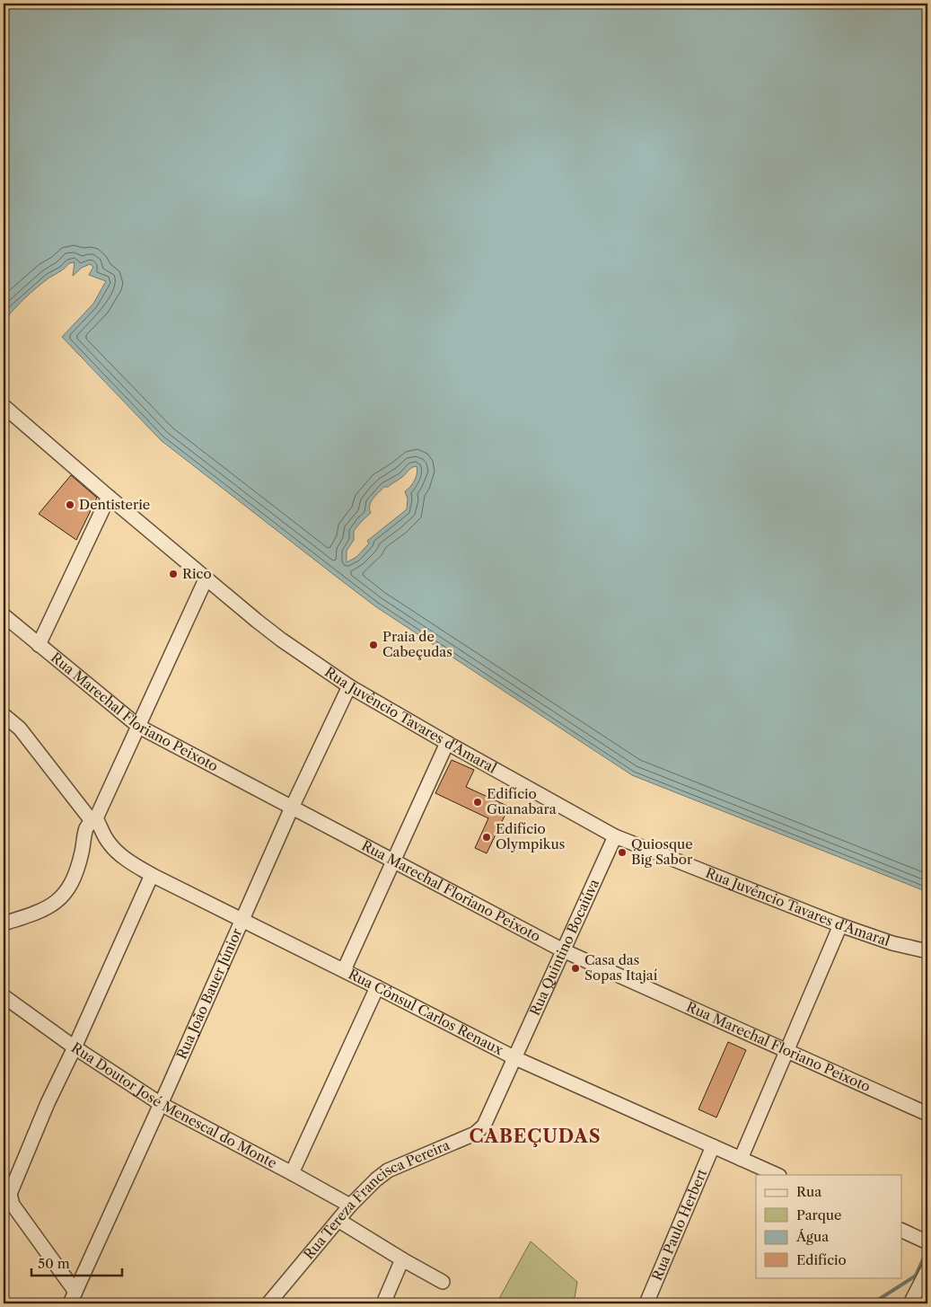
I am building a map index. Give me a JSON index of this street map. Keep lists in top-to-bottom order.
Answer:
{
  "streets": {
    "street": [
      "Rua Marechal Floriano Peixoto",
      "Rua Juvêncio Tavares d'Amaral",
      "Rua Quintino Bocaiúva",
      "Rua João Bauer Júnior",
      "Rua Cônsul Carlos Renaux",
      "Rua Doutor José Menescal do Monte",
      "Rua Tereza Francisca Pereira",
      "Rua Paulo Herbert"
    ]
  },
  "crossings": [
    ["Rua Marechal Floriano Peixoto", "Rua Quintino Bocaiúva"],
    ["Rua Marechal Floriano Peixoto", "Rua João Bauer Júnior"],
    ["Rua Juvêncio Tavares d'Amaral", "Rua Quintino Bocaiúva"],
    ["Rua Juvêncio Tavares d'Amaral", "Rua João Bauer Júnior"],
    ["Rua Quintino Bocaiúva", "Rua Cônsul Carlos Renaux"],
    ["Rua Quintino Bocaiúva", "Rua Tereza Francisca Pereira"],
    ["Rua João Bauer Júnior", "Rua Cônsul Carlos Renaux"],
    ["Rua João Bauer Júnior", "Rua Doutor José Menescal do Monte"],
    ["Rua Cônsul Carlos Renaux", "Rua Tereza Francisca Pereira"],
    ["Rua Cônsul Carlos Renaux", "Rua Paulo Herbert"],
    ["Rua Doutor José Menescal do Monte", "Rua Tereza Francisca Pereira"]
  ],
  "districts": ["CABEÇUDAS"],
  "places": [
    "Dentisterie",
    "Rico",
    "Praia de Cabeçudas",
    "Edifício Guanabara",
    "Edifício Olympikus",
    "Quiosque Big Sabor",
    "Casa das Sopas Itajaí"
  ],
  "legend": [
    "Rua",
    "Parque",
    "Água",
    "Edifício"
  ],
  "scale_bar": "50 m"
}
